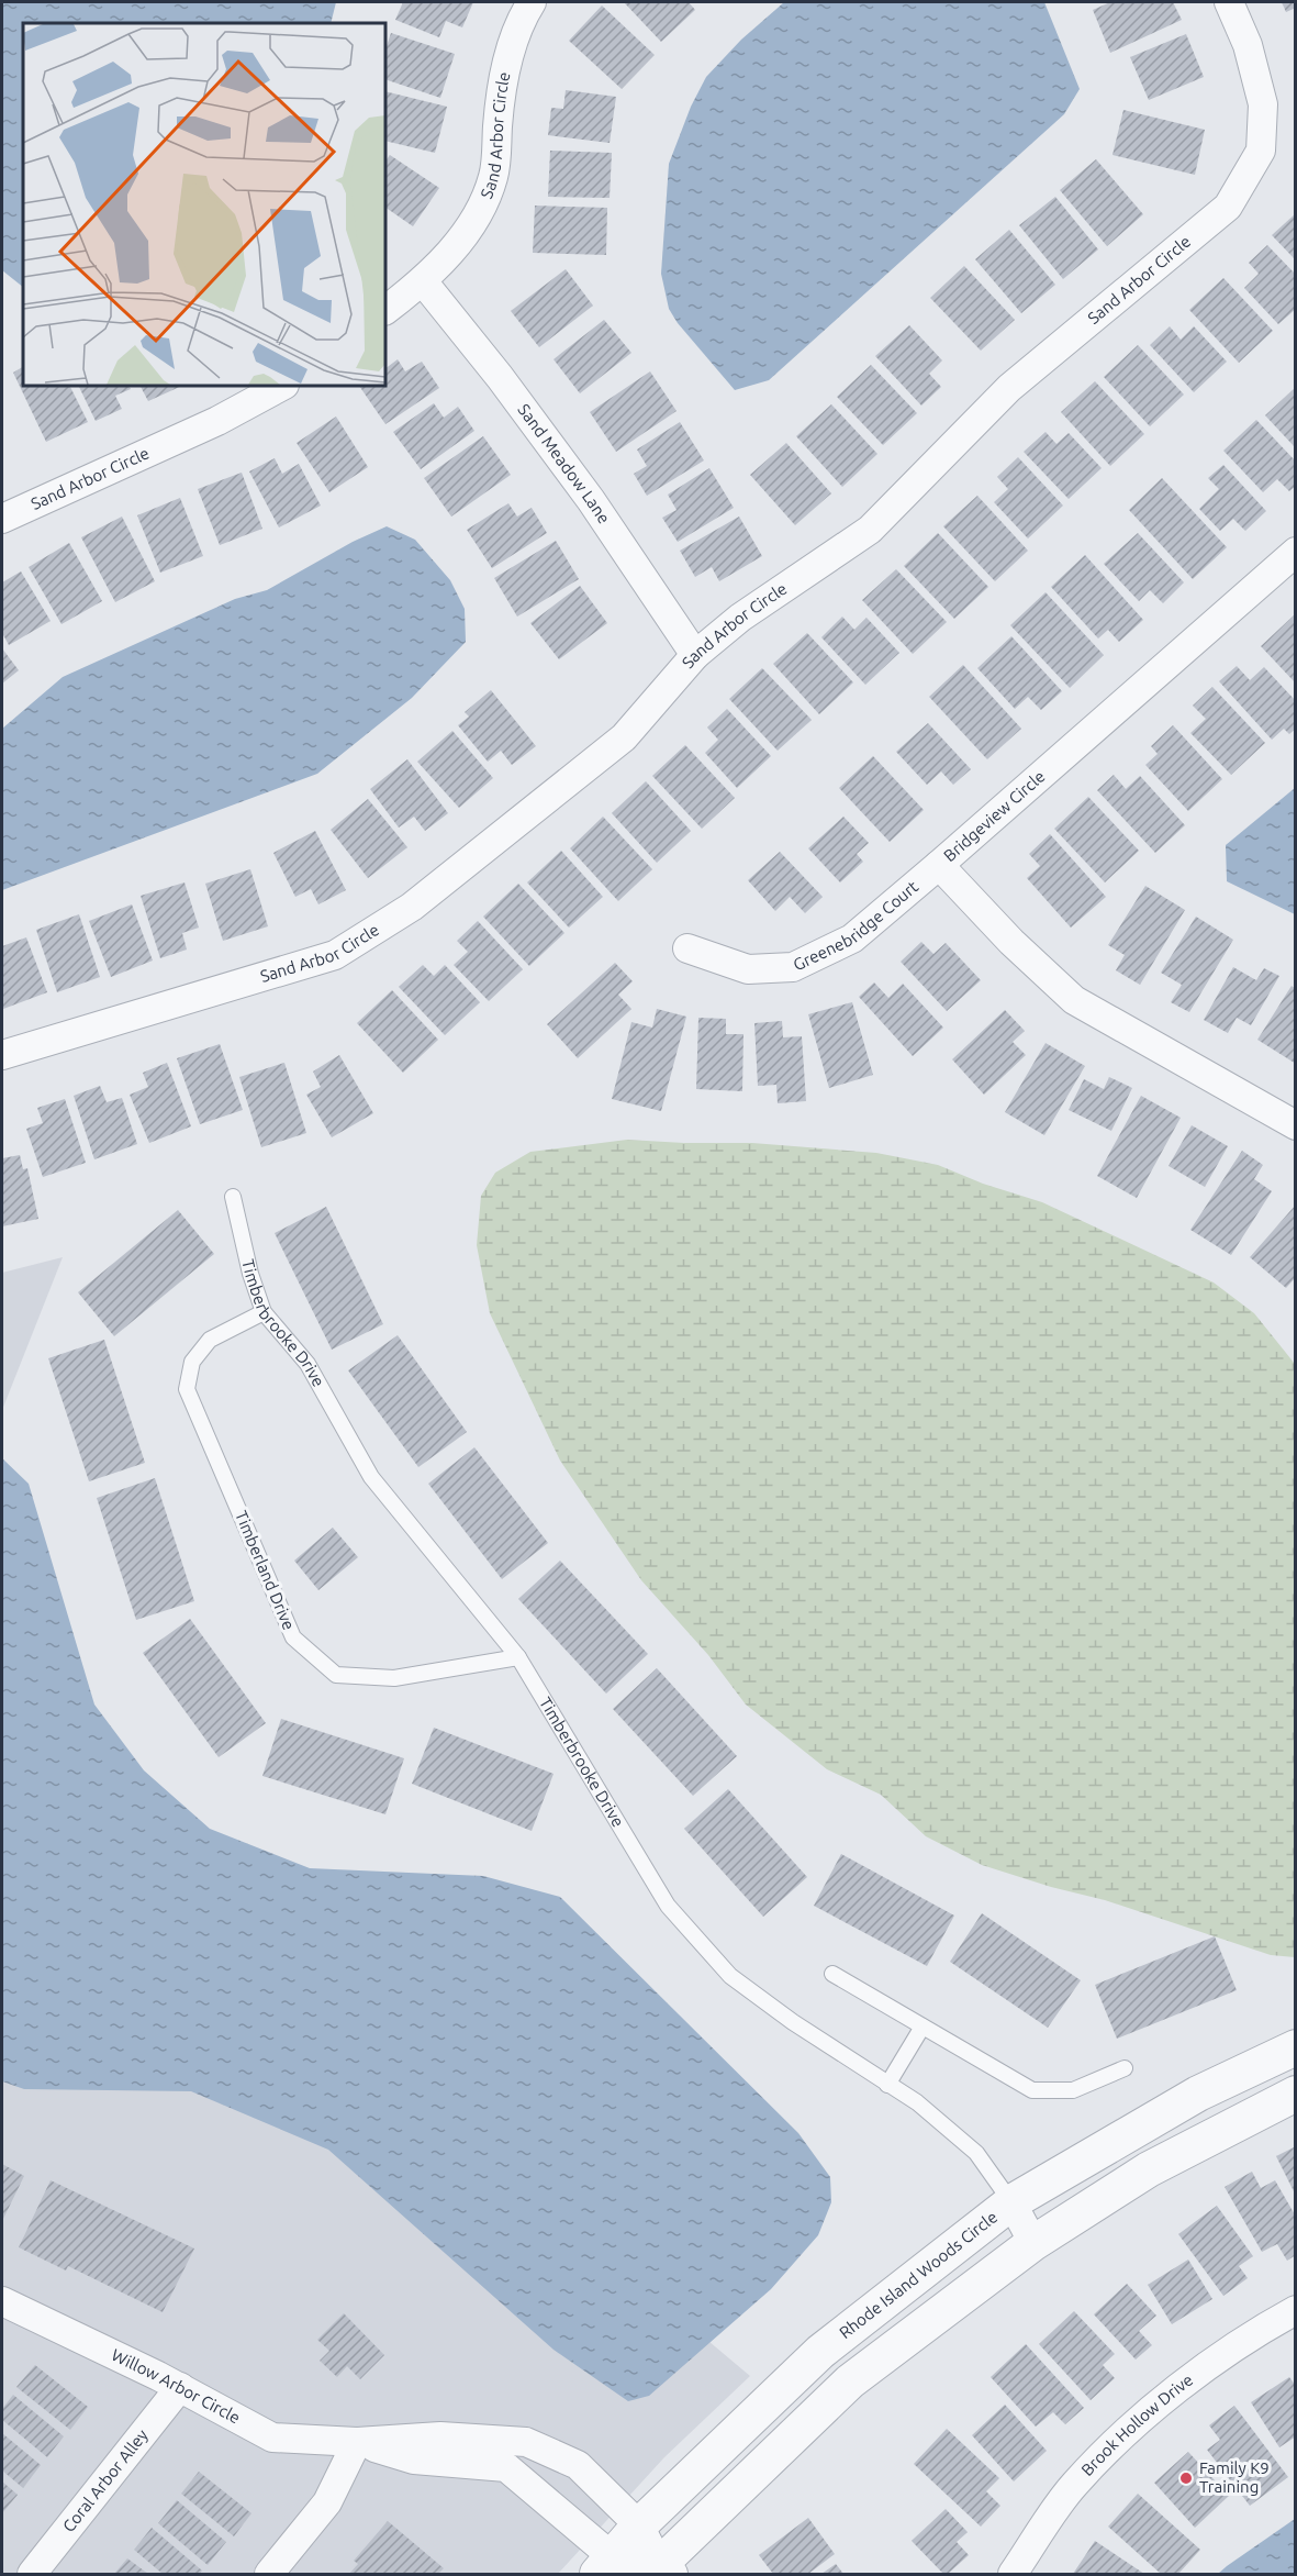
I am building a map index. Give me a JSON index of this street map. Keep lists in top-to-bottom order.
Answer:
{
  "streets": {
    "street": [
      "Sand Arbor Circle",
      "Sand Meadow Lane",
      "Bridgeview Circle",
      "Greenebridge Court",
      "Timberbrooke Drive",
      "Rhode Island Woods Circle",
      "Willow Arbor Circle",
      "Brook Hollow Drive",
      "Coral Arbor Alley"
    ],
    "lane": ["Timberland Drive"]
  },
  "crossings": [
    ["Sand Arbor Circle", "Sand Meadow Lane"],
    ["Bridgeview Circle", "Greenebridge Court"],
    ["Timberbrooke Drive", "Timberland Drive"],
    ["Timberbrooke Drive", "Rhode Island Woods Circle"],
    ["Rhode Island Woods Circle", "Willow Arbor Circle"],
    ["Willow Arbor Circle", "Coral Arbor Alley"]
  ],
  "places": ["Family K9 Training"]
}
